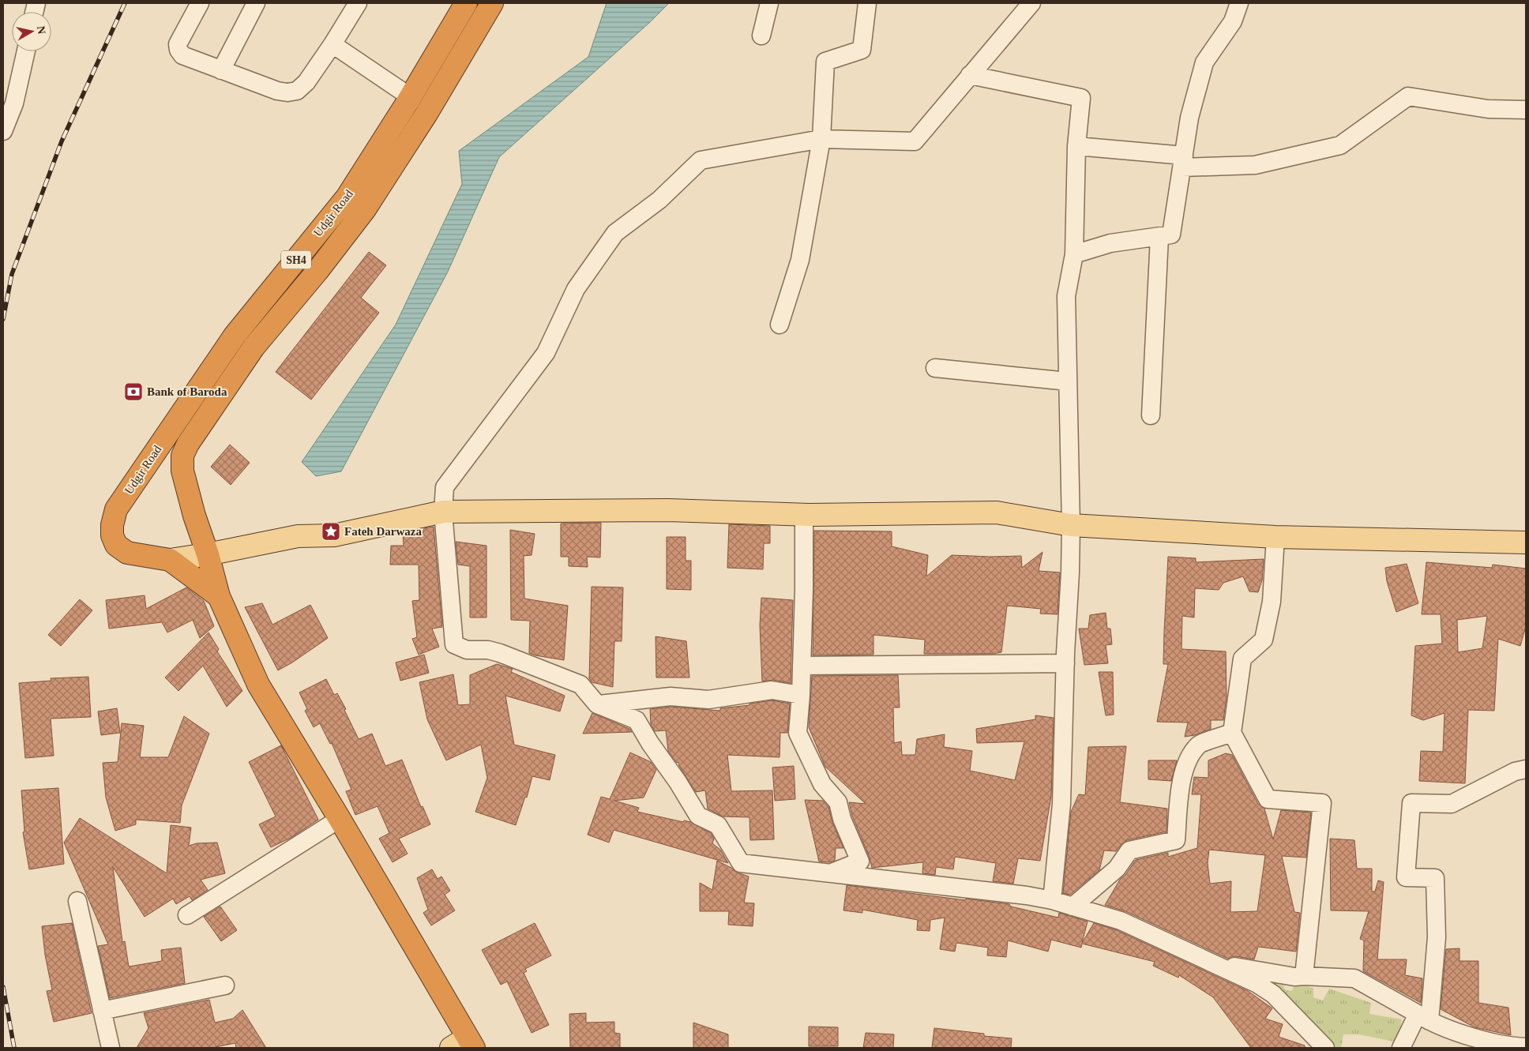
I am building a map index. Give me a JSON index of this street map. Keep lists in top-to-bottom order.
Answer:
{
  "streets": {
    "highway": ["Udgir Road", "SH4"]
  },
  "places": {
    "bank": ["Bank of Baroda"],
    "place": ["Fateh Darwaza"]
  },
  "north": "right"
}
